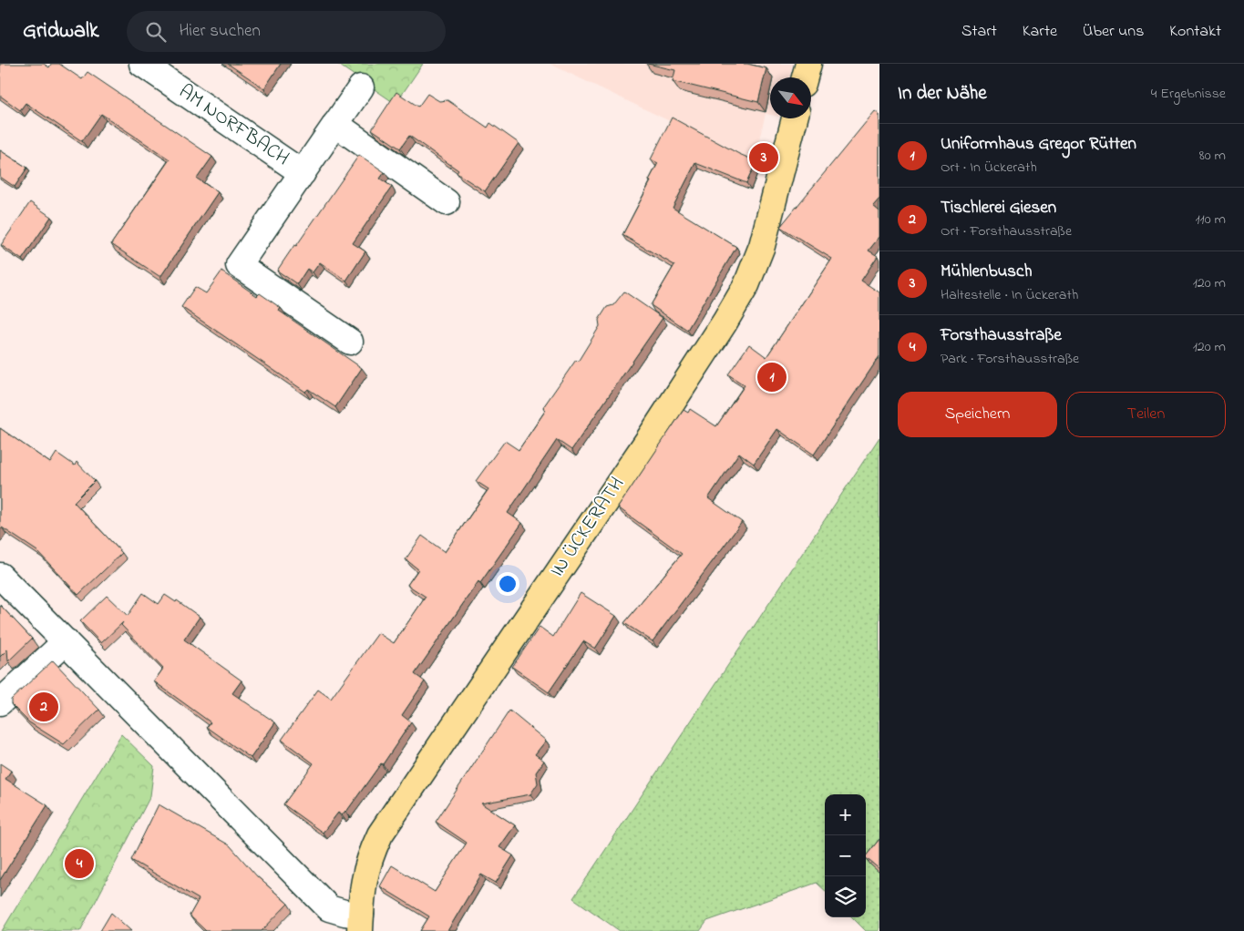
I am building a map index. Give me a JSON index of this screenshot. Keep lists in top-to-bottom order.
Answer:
{
  "streets": {
    "main road": ["IN ÜCKERATH"],
    "street": ["AM NORFBACH"]
  },
  "north": "bottom right",
  "page": {
    "header": "Gridwalk",
    "search": "Hier suchen",
    "nav": [
      "Start",
      "Karte",
      "Über uns",
      "Kontakt"
    ],
    "heading": ["In der Nähe", "4 Ergebnisse"],
    "list": [
      {
        "mark": "1",
        "name": "Uniformhaus Gregor Rütten",
        "note": "Ort · In Ückerath",
        "value": "80 m"
      },
      {
        "mark": "2",
        "name": "Tischlerei Giesen",
        "note": "Ort · Forsthausstraße",
        "value": "110 m"
      },
      {
        "mark": "3",
        "name": "Mühlenbusch",
        "note": "Haltestelle · In Ückerath",
        "value": "120 m"
      },
      {
        "mark": "4",
        "name": "Forsthausstraße",
        "note": "Park · Forsthausstraße",
        "value": "120 m"
      }
    ],
    "pins": [
      "3",
      "1",
      "2",
      "4"
    ],
    "buttons": ["Speichern", "Teilen"],
    "map_buttons": ["+", "−"]
  }
}
